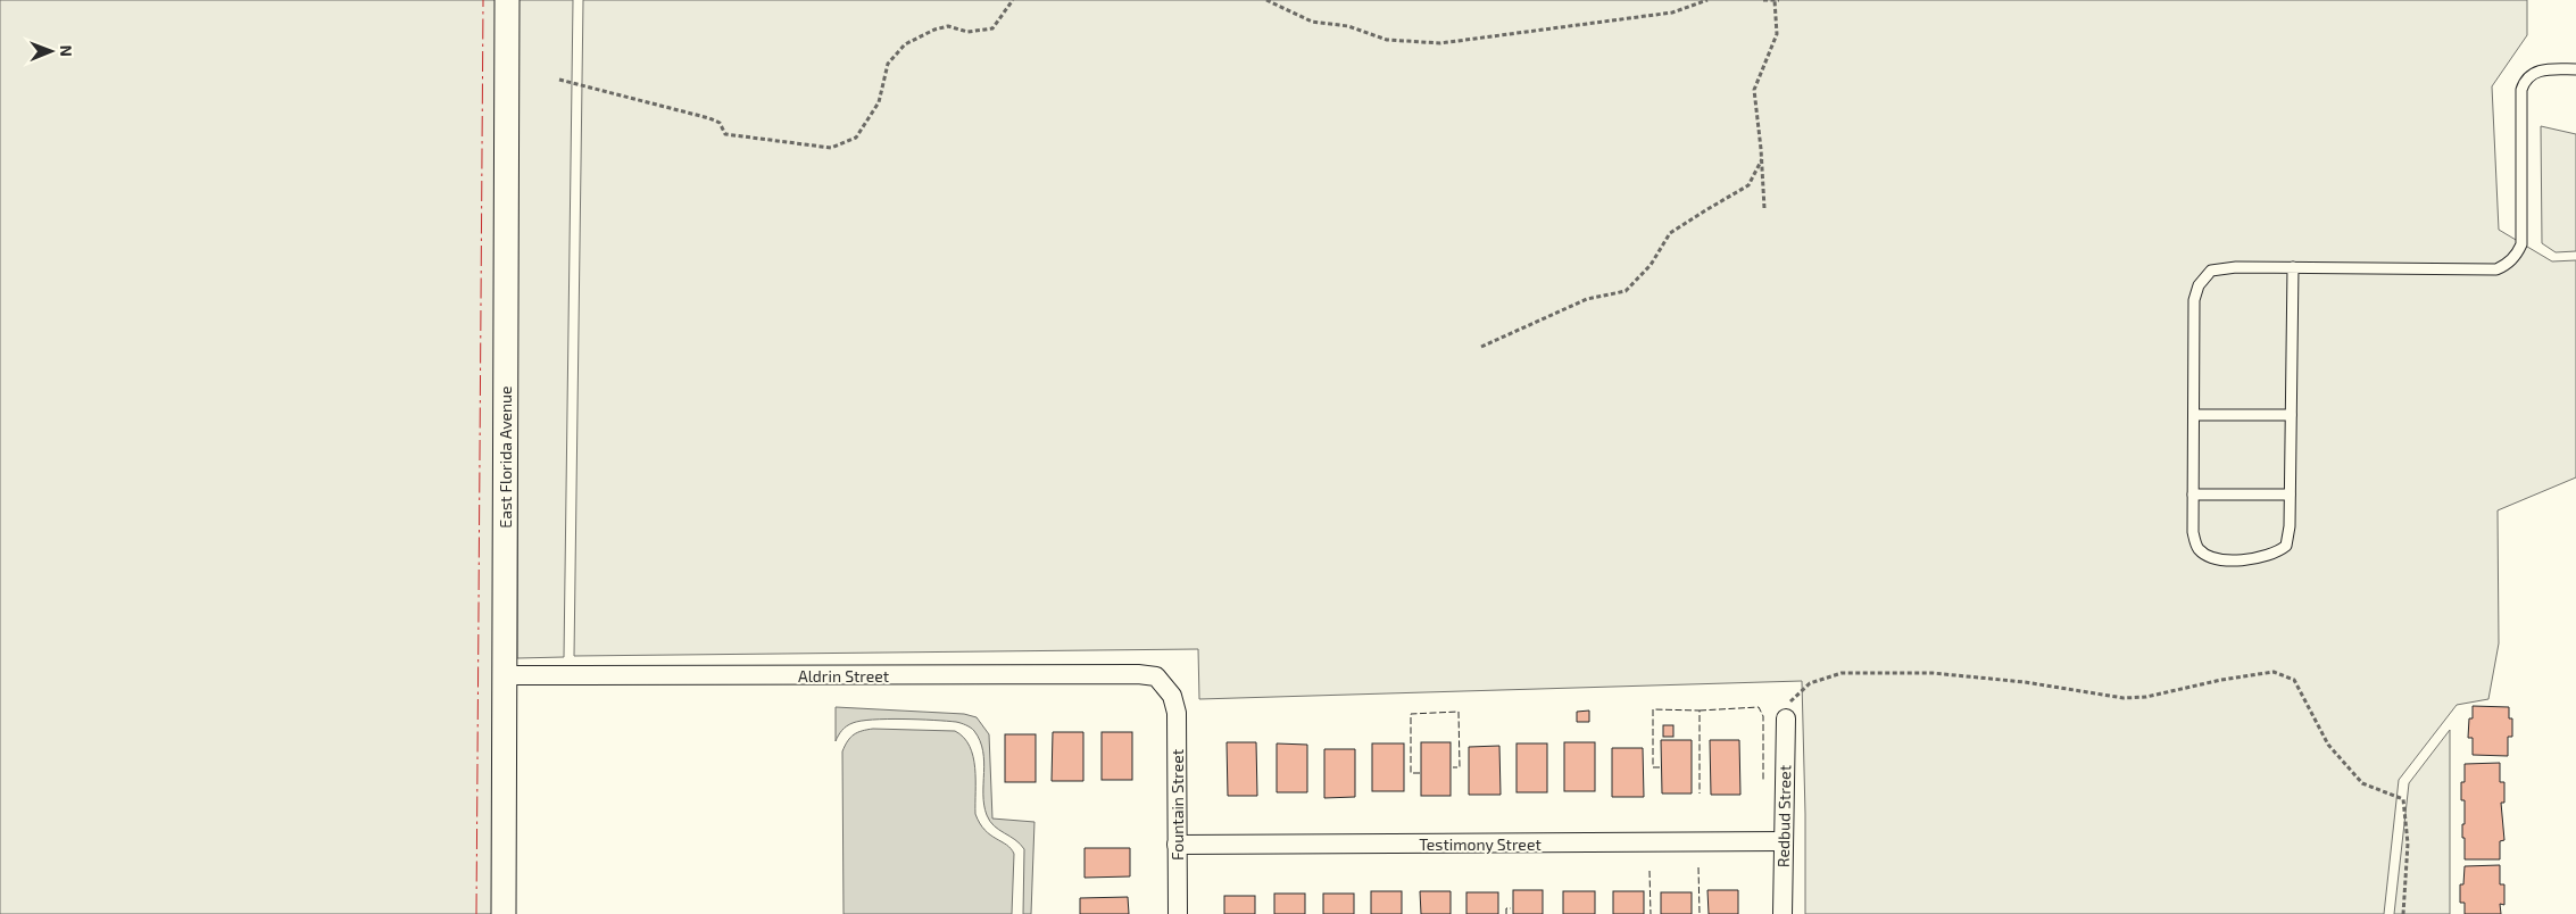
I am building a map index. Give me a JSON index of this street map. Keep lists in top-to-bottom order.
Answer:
{
  "streets": {
    "street": [
      "East Florida Avenue",
      "Aldrin Street",
      "Fountain Street",
      "Redbud Street",
      "Testimony Street"
    ]
  },
  "crossings": [
    ["East Florida Avenue", "Aldrin Street"],
    ["Aldrin Street", "Fountain Street"],
    ["Fountain Street", "Testimony Street"],
    ["Redbud Street", "Testimony Street"]
  ],
  "north": "right"
}
